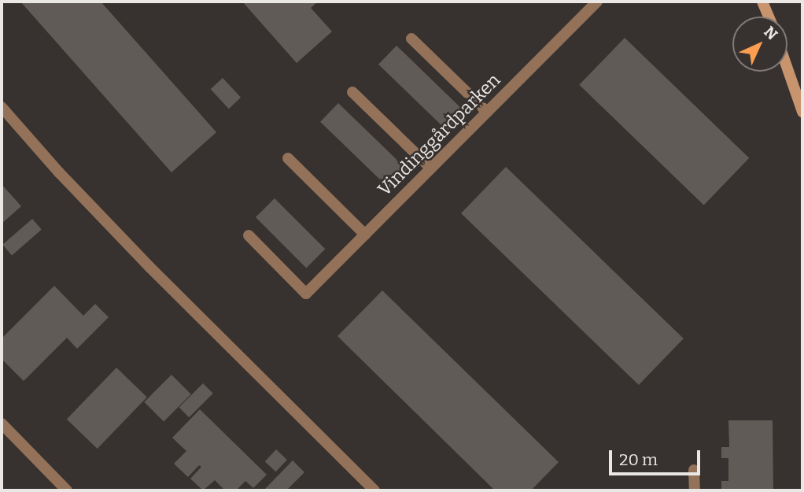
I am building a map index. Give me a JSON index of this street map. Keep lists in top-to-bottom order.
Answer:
{
  "streets": {
    "street": ["Vindinggårdparken"]
  },
  "scale_bar": "20 m",
  "north": "top right"
}
